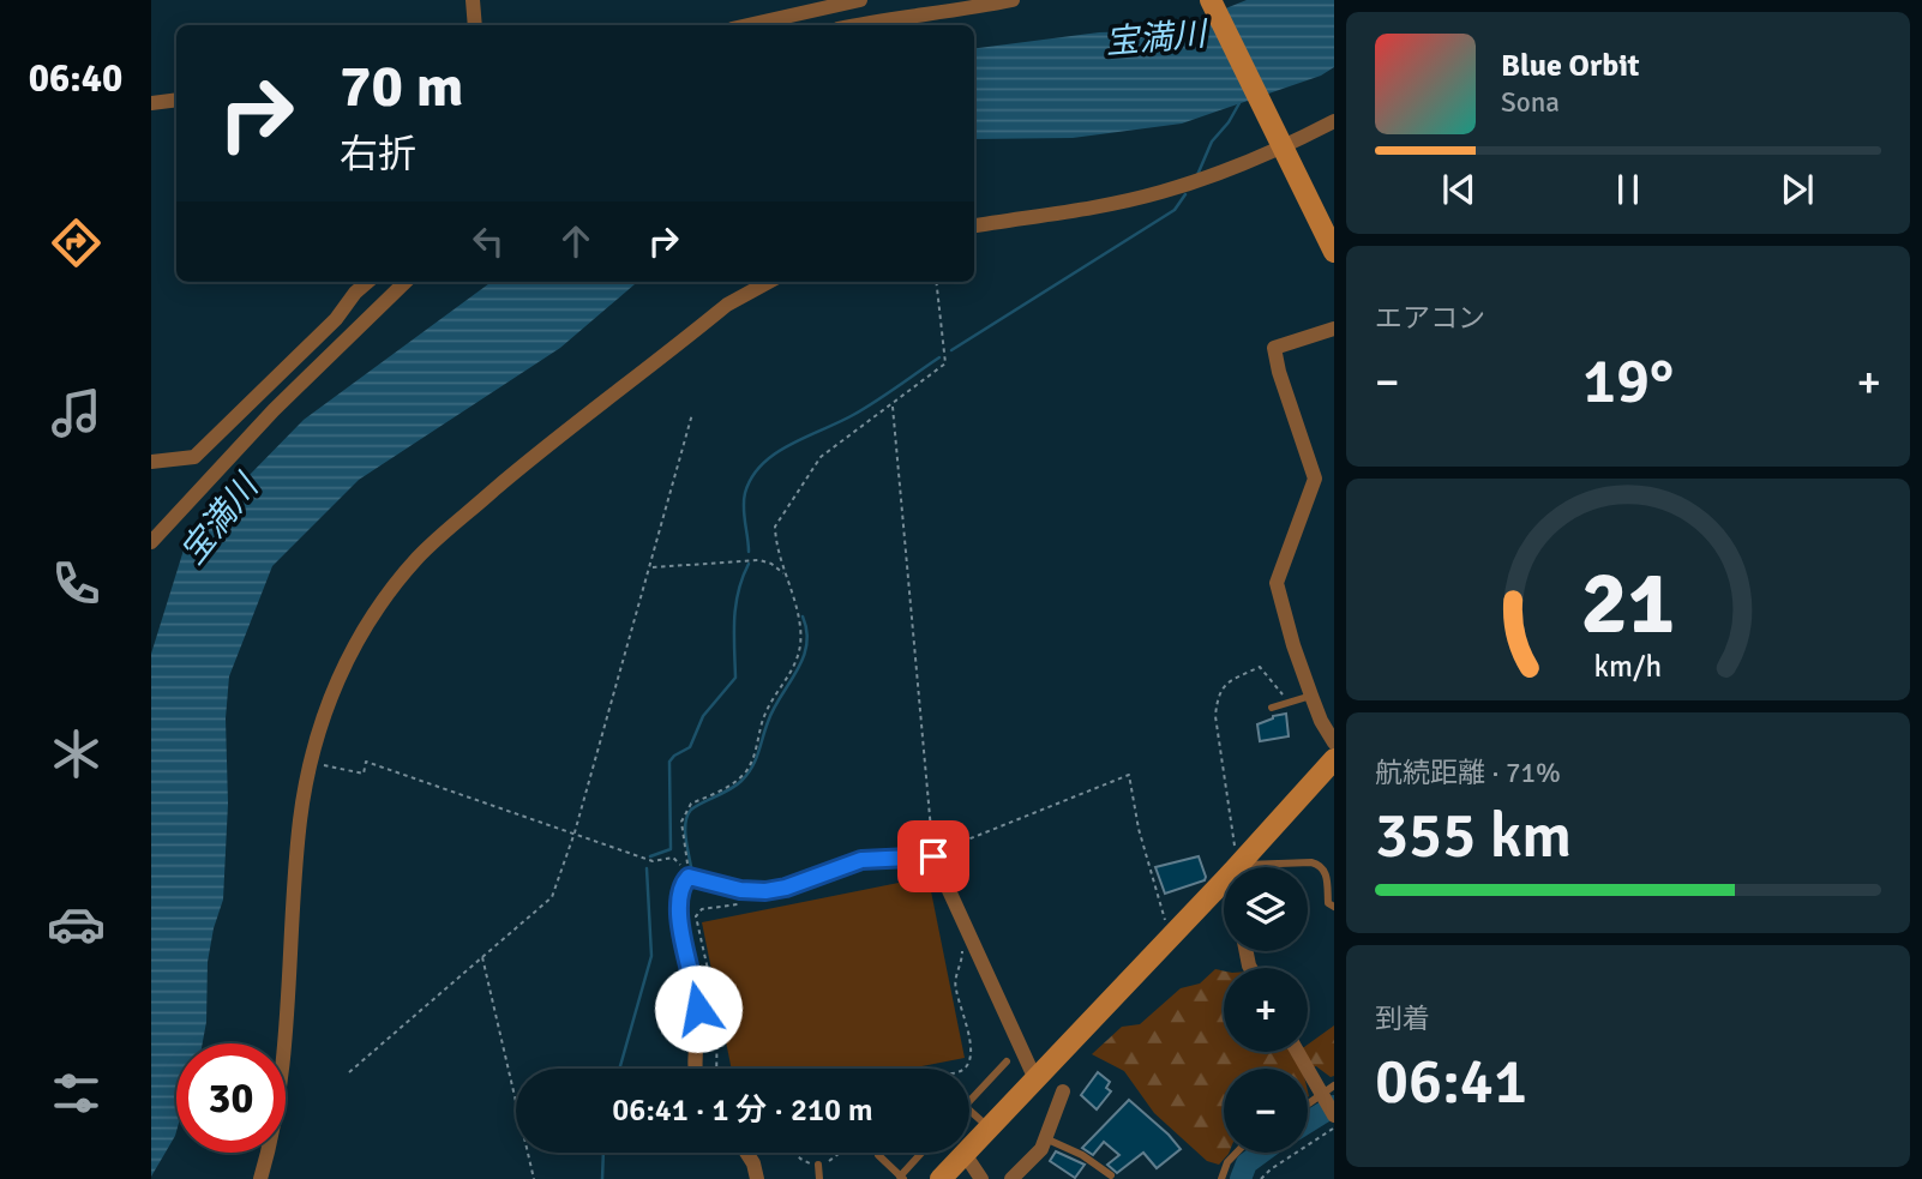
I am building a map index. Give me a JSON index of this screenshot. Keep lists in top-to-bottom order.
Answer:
{
  "water": ["宝満川"],
  "page": {
    "tabs": "06:40",
    "turn": ["70 m", "右折"],
    "song": ["Blue Orbit", "Sona"],
    "tile": [
      "エアコン",
      ["航続距離 · 71%", "355 km"],
      ["到着", "06:41"]
    ],
    "heat": ["−", "19°", "+"],
    "map_buttons": ["+", "−"],
    "limit": "30",
    "trip": "06:41 · 1 分 · 210 m",
    "gauge": ["21", "km/h"]
  }
}
